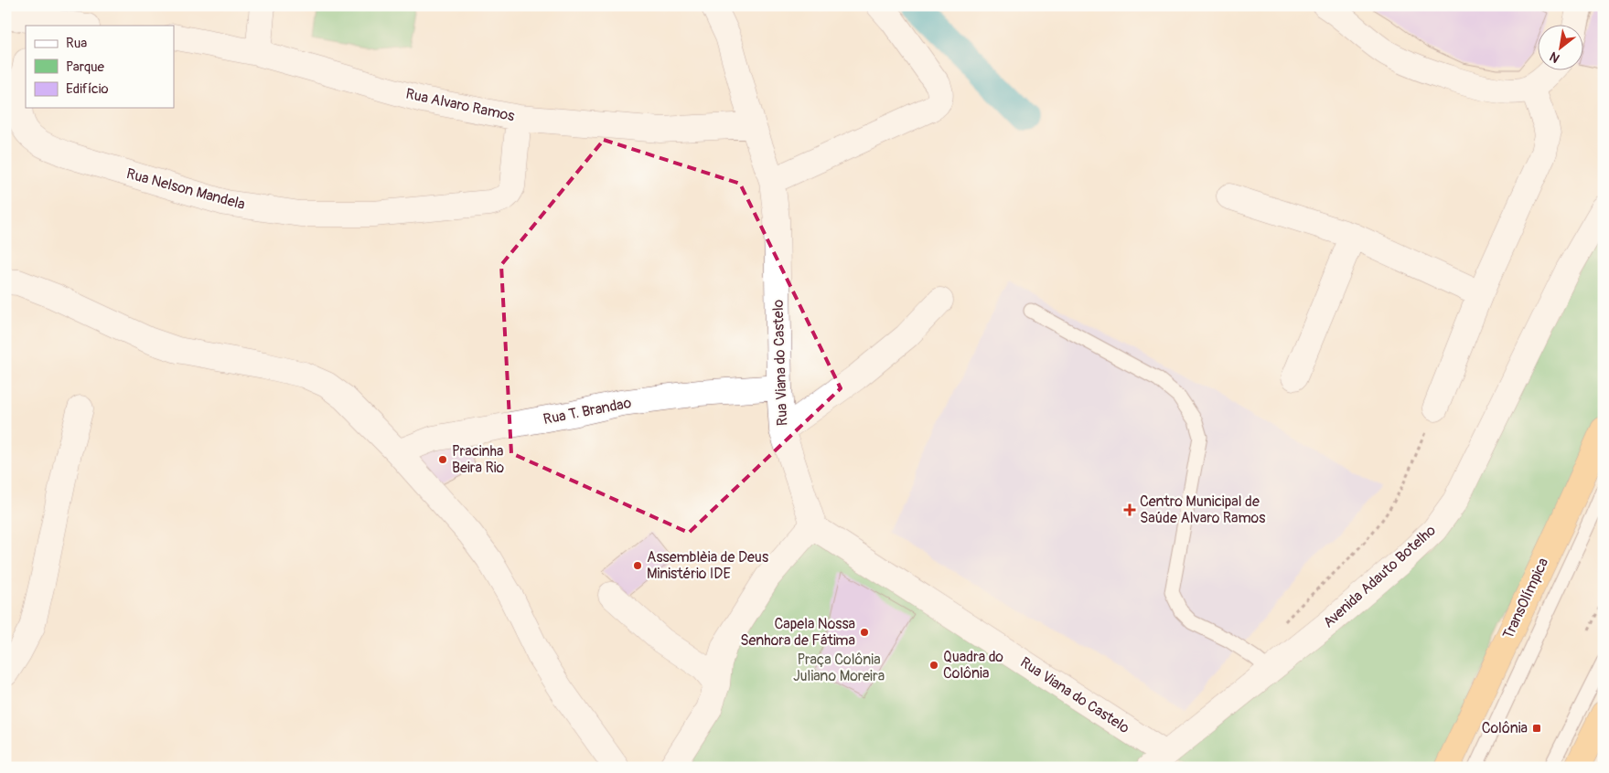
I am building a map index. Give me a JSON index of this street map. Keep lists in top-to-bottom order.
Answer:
{
  "streets": {
    "highway": ["TransOlímpica"],
    "street": [
      "Rua Alvaro Ramos",
      "Rua Nelson Mandela",
      "Rua Viana do Castelo",
      "Rua T. Brandao",
      "Avenida Adauto Botelho"
    ]
  },
  "crossings": [
    ["Rua Alvaro Ramos", "Rua Nelson Mandela"],
    ["Rua Alvaro Ramos", "Rua Viana do Castelo"],
    ["Rua Viana do Castelo", "Rua T. Brandao"],
    ["Rua Viana do Castelo", "Avenida Adauto Botelho"]
  ],
  "parks": ["Praça Colônia Juliano Moreira"],
  "places": {
    "other": [
      "Pracinha Beira Rio",
      "Assemblèia de Deus Ministério IDE",
      "Capela Nossa Senhora de Fátima",
      "Quadra do Colônia"
    ],
    "health": ["Centro Municipal de Saúde Alvaro Ramos"],
    "transit": ["Colônia"]
  },
  "legend": ["Rua", "Parque", "Edifício"],
  "north": "bottom left"
}
